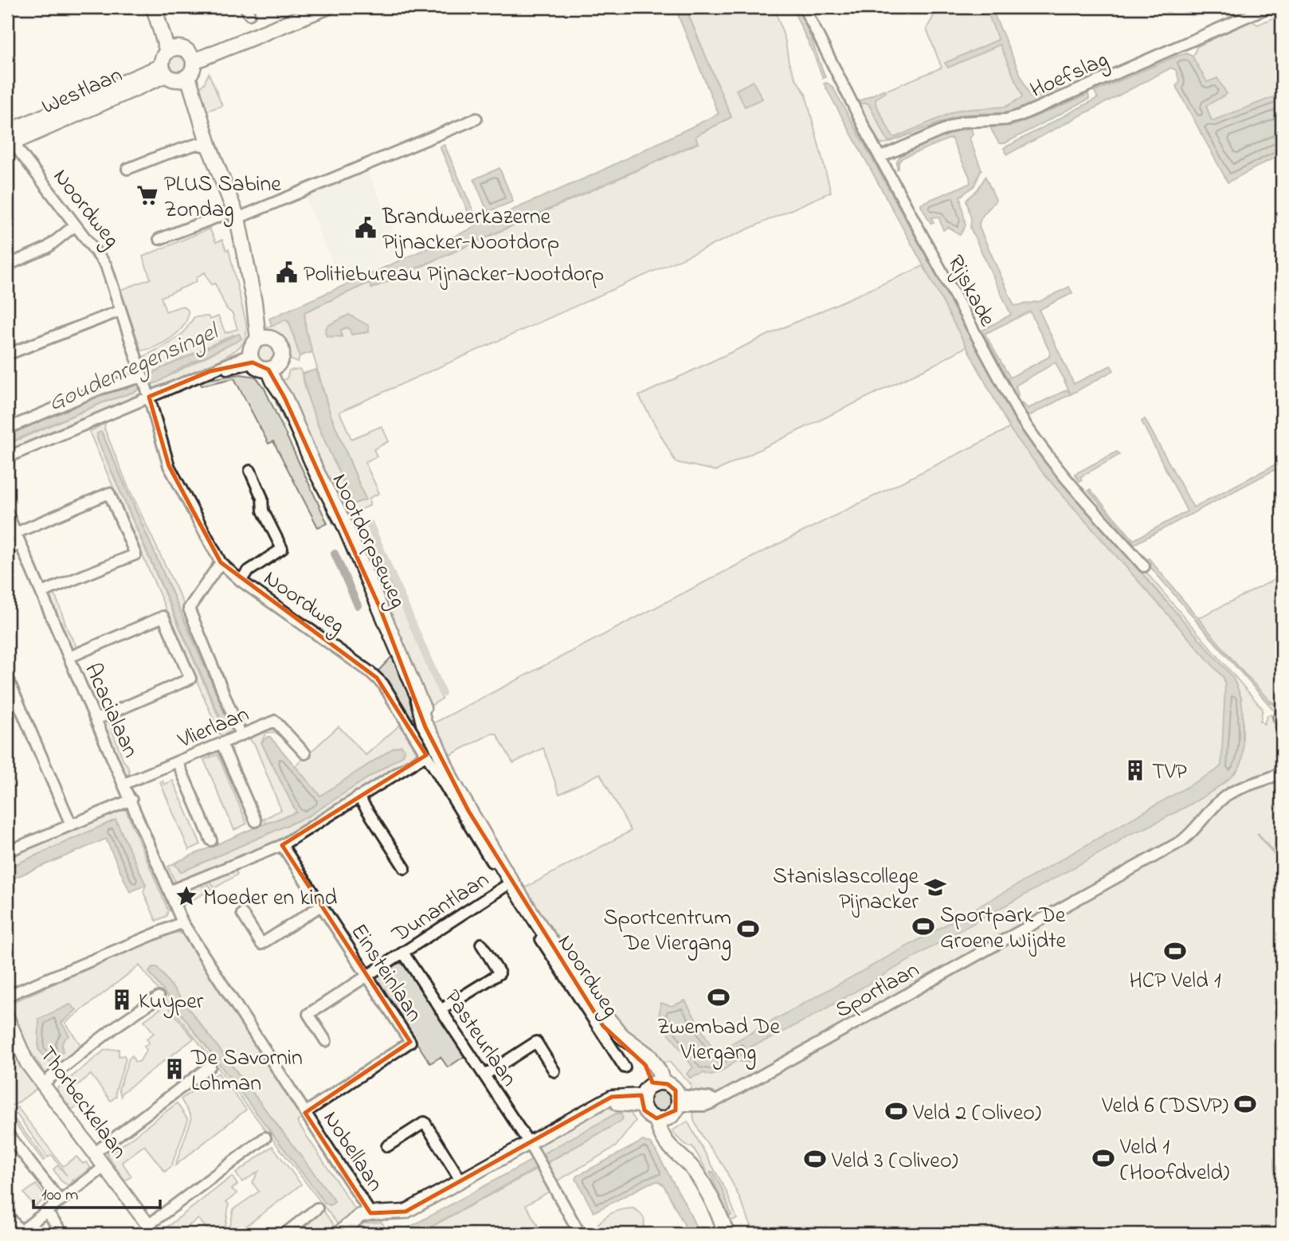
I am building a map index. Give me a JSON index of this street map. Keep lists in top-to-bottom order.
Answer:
{
  "streets": {
    "main road": ["Westlaan", "Noordweg", "Nootdorpseweg"],
    "street": [
      "Hoefslag",
      "Rijskade",
      "Acacialaan",
      "Vlierlaan",
      "Dunantlaan",
      "Einsteinlaan",
      "Sportlaan",
      "Pasteurlaan",
      "Thorbeckelaan",
      "Nobellaan"
    ]
  },
  "crossings": [
    ["Hoefslag", "Rijskade"],
    ["Westlaan", "Noordweg"],
    ["Noordweg", "Nootdorpseweg"],
    ["Noordweg", "Dunantlaan"],
    ["Noordweg", "Sportlaan"],
    ["Noordweg", "Nobellaan"],
    ["Acacialaan", "Vlierlaan"],
    ["Acacialaan", "Nobellaan"],
    ["Dunantlaan", "Einsteinlaan"],
    ["Dunantlaan", "Pasteurlaan"],
    ["Einsteinlaan", "Nobellaan"],
    ["Sportlaan", "Nobellaan"],
    ["Pasteurlaan", "Nobellaan"]
  ],
  "water": ["Goudenregensingel"],
  "places": {
    "supermarket": ["PLUS Sabine Zondag"],
    "public building": ["Brandweerkazerne Pijnacker-Nootdorp", "Politiebureau Pijnacker-Nootdorp"],
    "building": ["TVP", "Kuyper", "De Savornin Lohman"],
    "school or university": ["Stanislascollege Pijnacker"],
    "place": ["Moeder en kind"],
    "sports": [
      "Sportpark De Groene Wijdte",
      "Sportcentrum De Viergang",
      "HCP Veld 1",
      "Zwembad De Viergang",
      "Veld 6 (DSVP)",
      "Veld 2 (Oliveo)",
      "Veld 1 (Hoofdveld)",
      "Veld 3 (Oliveo)"
    ]
  },
  "scale_bar": "100 m"
}
